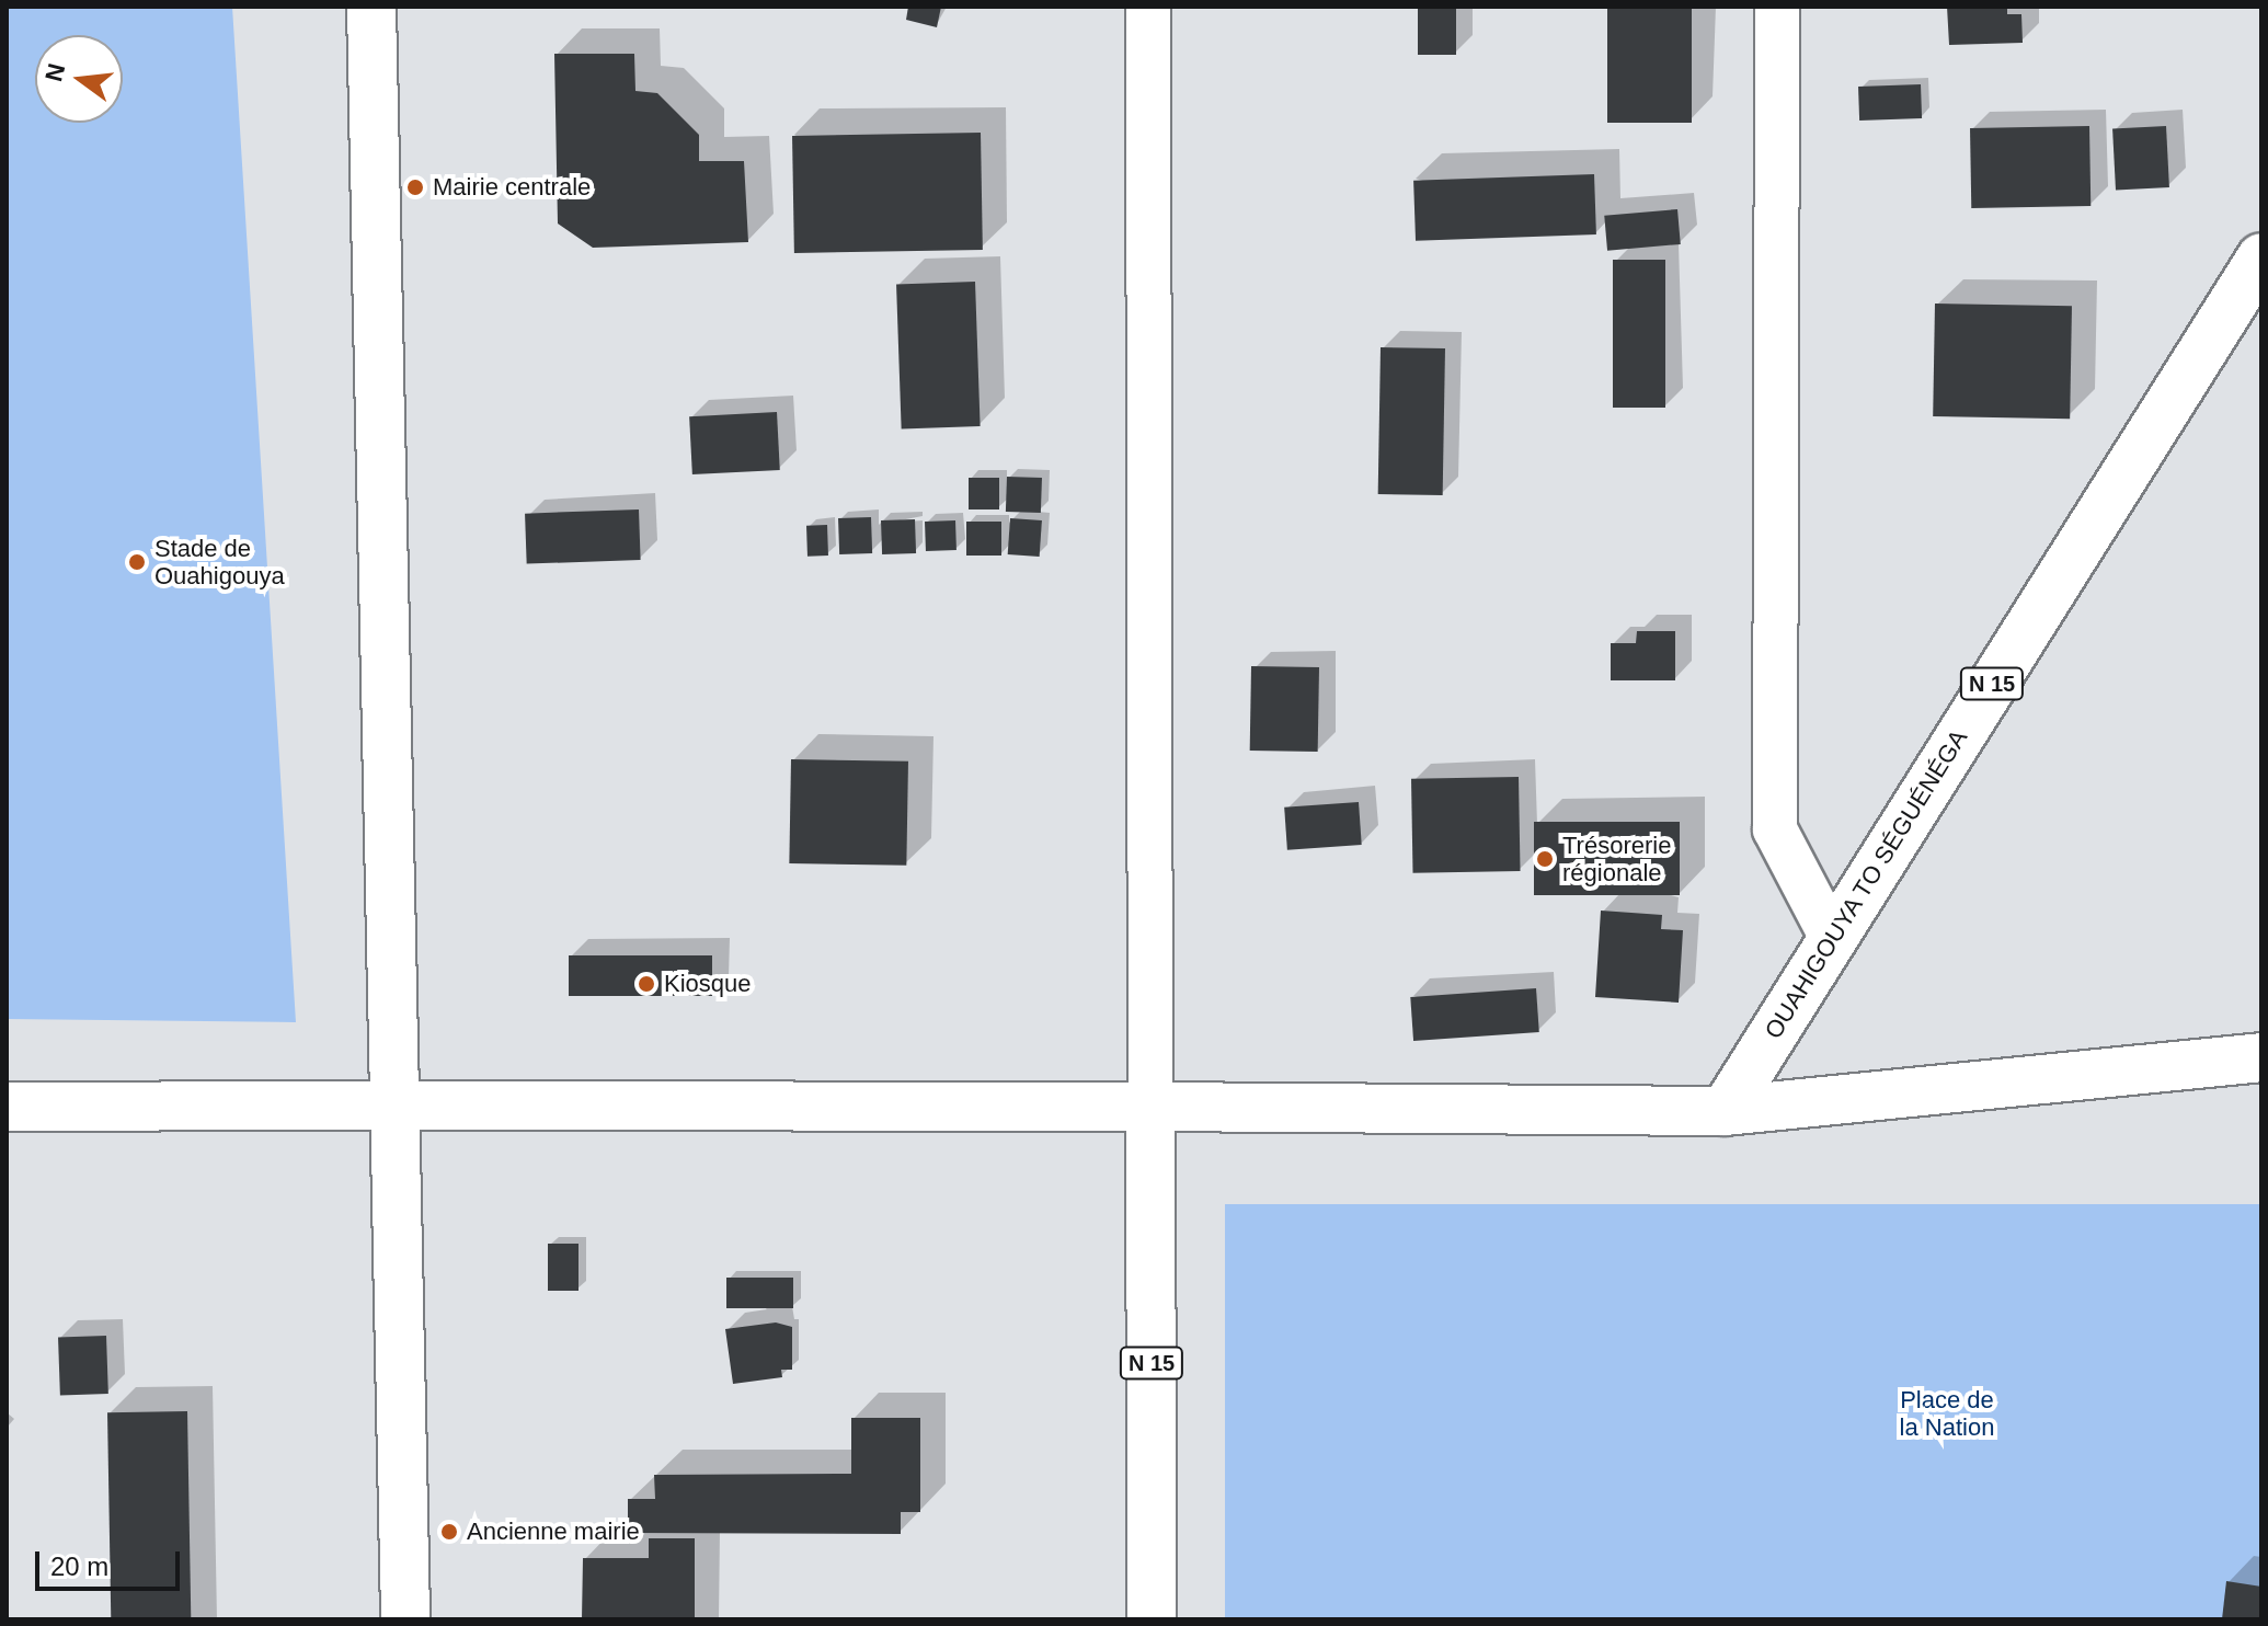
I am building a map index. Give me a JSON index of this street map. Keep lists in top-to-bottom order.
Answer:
{
  "streets": {
    "main road": ["N 15", "OUAHIGOUYA TO SÉGUÉNÉGA"]
  },
  "parks": ["Place de la Nation"],
  "places": [
    "Mairie centrale",
    "Stade de Ouahigouya",
    "Trésorerie régionale",
    "Kiosque",
    "Ancienne mairie"
  ],
  "scale_bar": "20 m",
  "north": "left"
}
